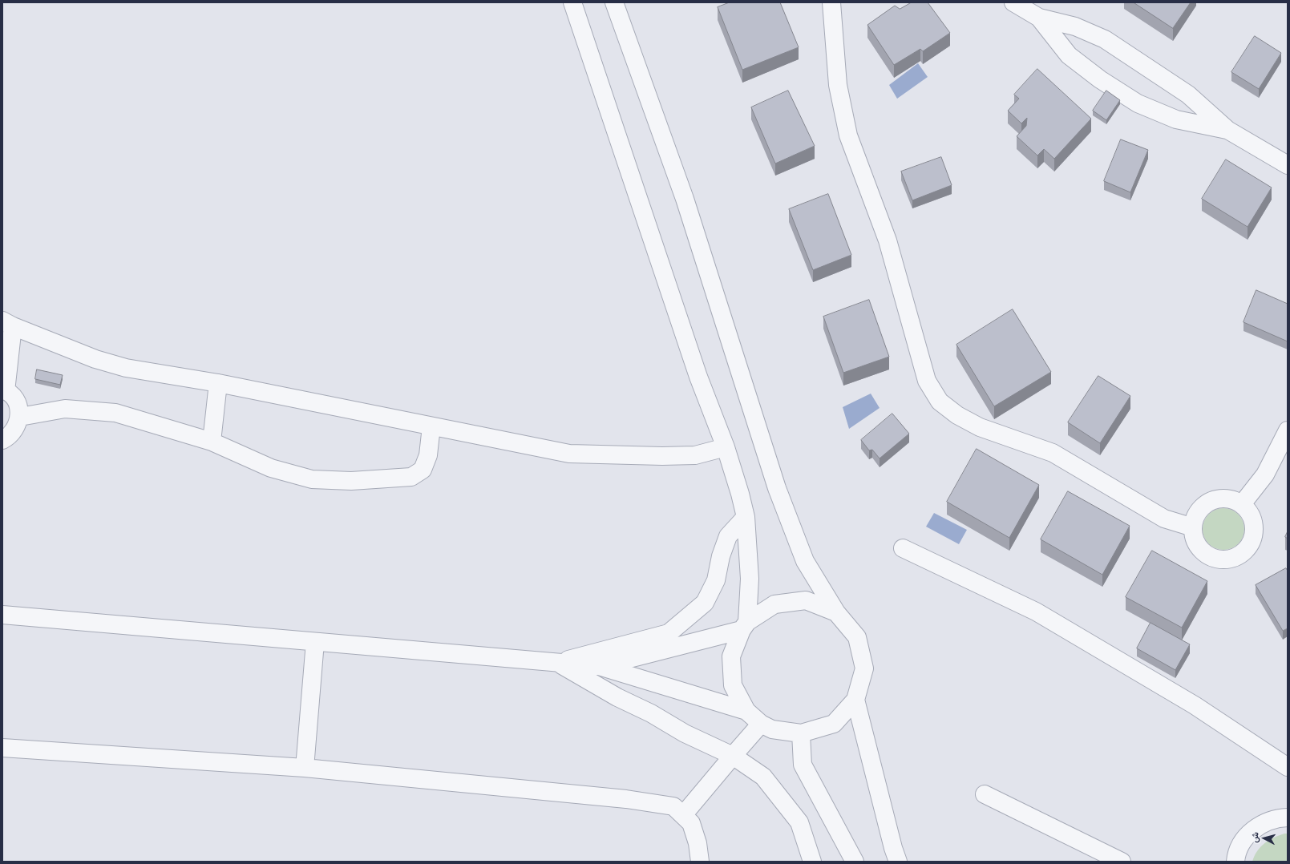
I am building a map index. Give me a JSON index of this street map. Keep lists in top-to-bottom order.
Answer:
{
  "north": "left"
}
